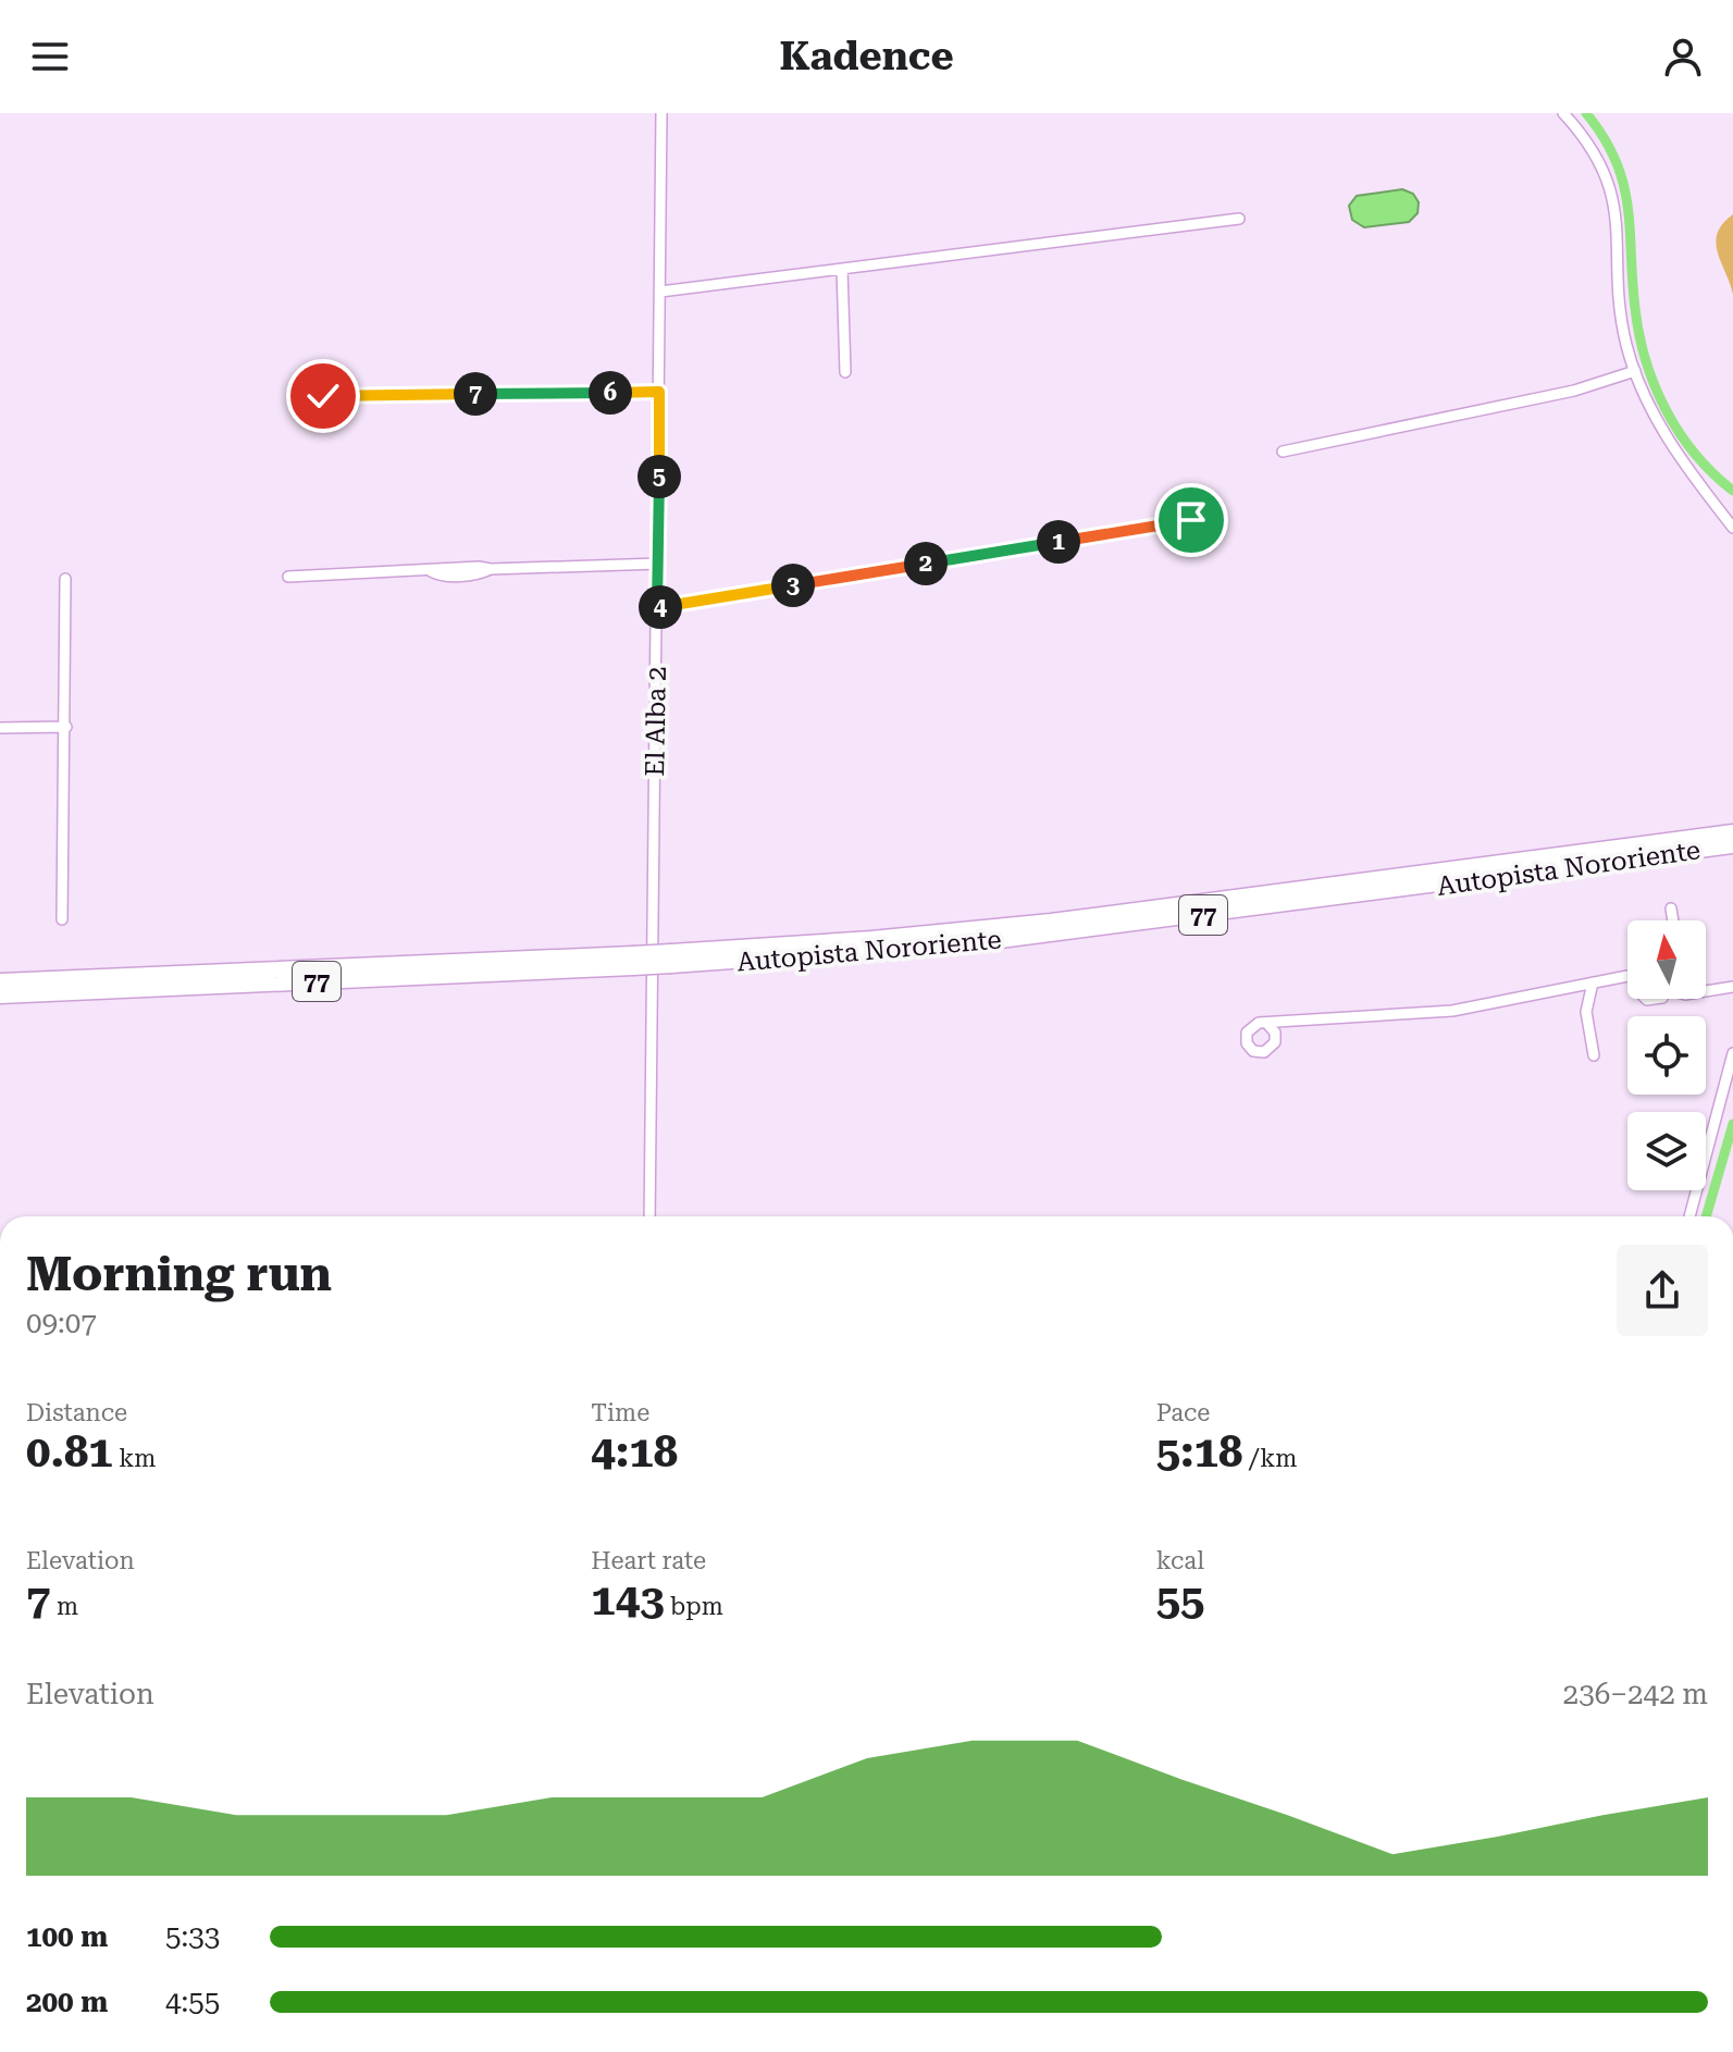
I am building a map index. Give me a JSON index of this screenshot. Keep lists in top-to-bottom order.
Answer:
{
  "streets": {
    "highway": ["Autopista Nororiente", "77"],
    "street": ["El Alba 2"]
  },
  "north": "top",
  "page": {
    "header": "Kadence",
    "pins": [
      "6",
      "7",
      "5",
      "1",
      "2",
      "3",
      "4"
    ],
    "heading": ["Morning run", "09:07"],
    "stats": [
      ["Distance", "0.81 km"],
      ["Time", "4:18"],
      ["Pace", "5:18 /km"],
      ["Elevation", "7 m"],
      ["Heart rate", "143 bpm"],
      ["kcal", "55"]
    ],
    "chart": ["Elevation", "236–242 m"],
    "list": [
      {
        "name": "100 m",
        "note": "5:33"
      },
      {
        "name": "200 m",
        "note": "4:55"
      }
    ]
  }
}
